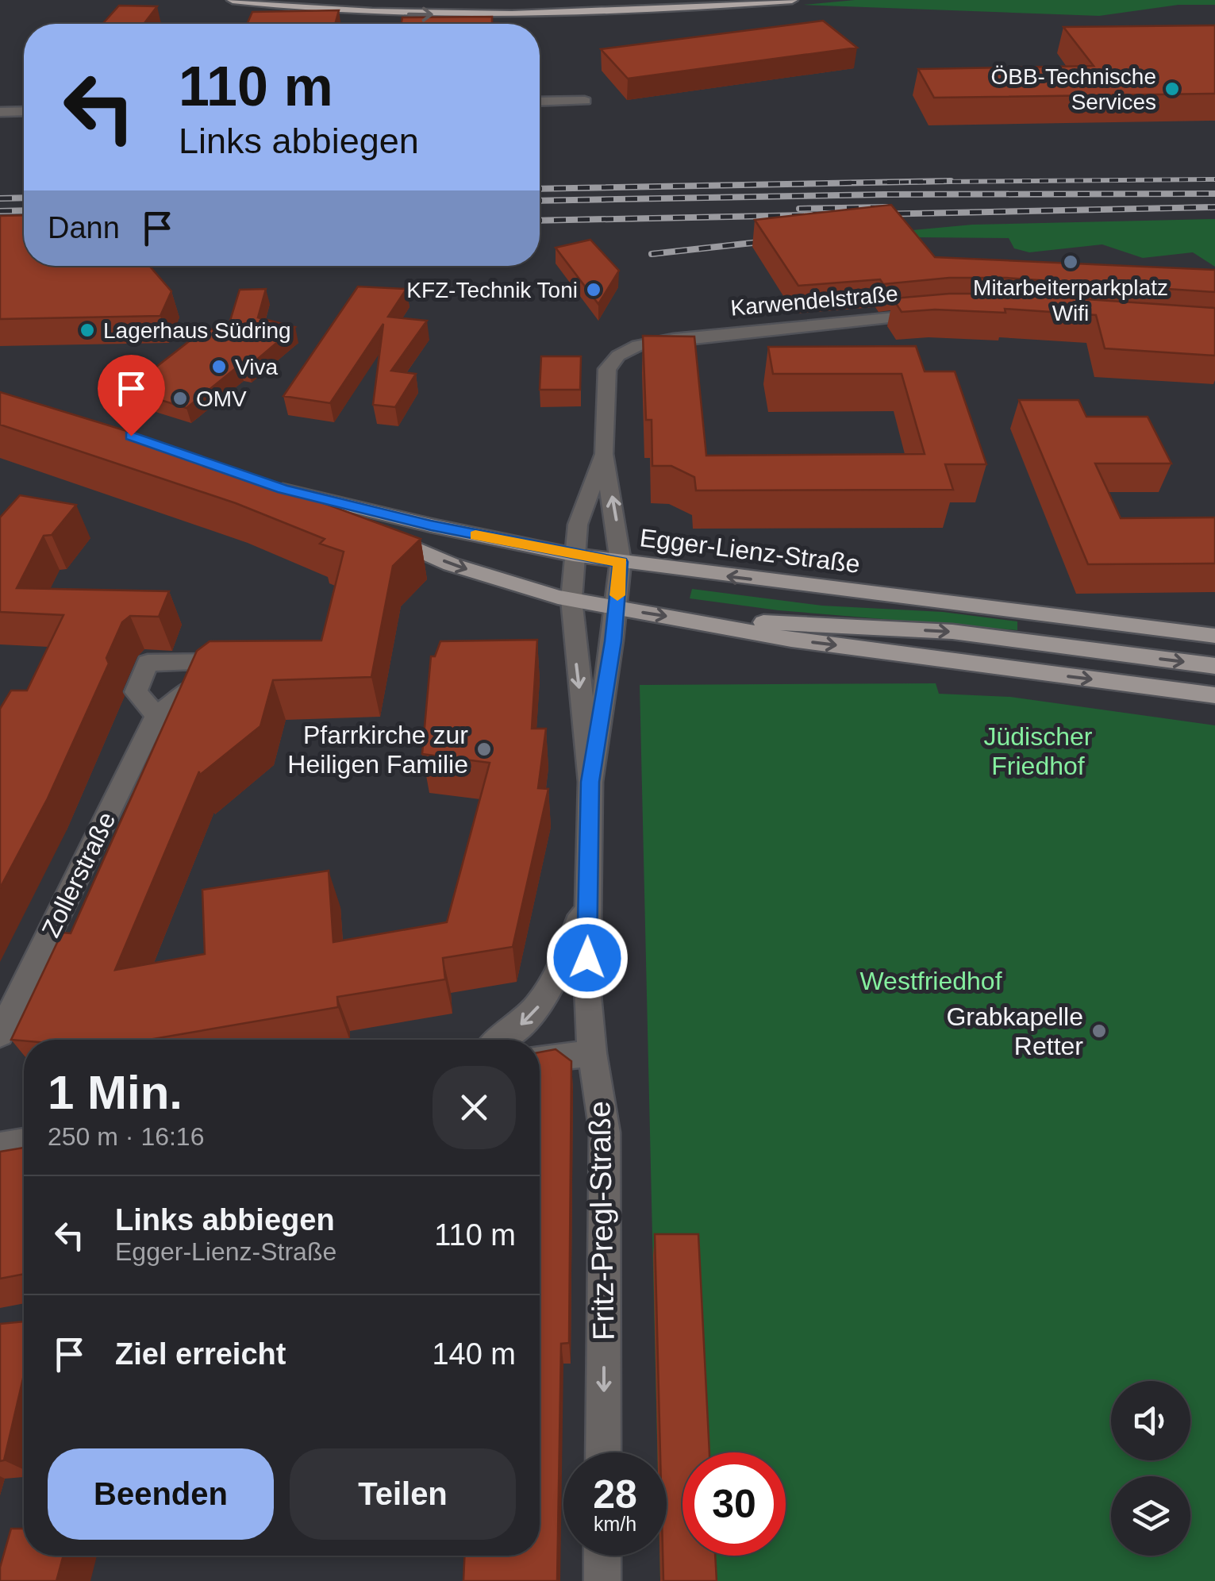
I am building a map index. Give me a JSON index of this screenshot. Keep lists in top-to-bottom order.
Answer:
{
  "streets": {
    "main road": ["Egger-Lienz-Straße"],
    "street": ["Karwendelstraße", "Zollerstraße", "Fritz-Pregl-Straße"]
  },
  "crossings": [
    ["Karwendelstraße", "Egger-Lienz-Straße"],
    ["Karwendelstraße", "Fritz-Pregl-Straße"],
    ["Egger-Lienz-Straße", "Fritz-Pregl-Straße"]
  ],
  "parks": ["Jüdischer Friedhof", "Westfriedhof"],
  "places": [
    "ÖBB-Technische Services",
    "Mitarbeiterparkplatz Wifi",
    "KFZ-Technik Toni",
    "Lagerhaus Südring",
    "Viva",
    "OMV",
    "Pfarrkirche zur Heiligen Familie",
    "Grabkapelle Retter"
  ],
  "page": {
    "turn": ["110 m", "Links abbiegen"],
    "then": "Dann",
    "heading": ["1 Min.", "250 m · 16:16"],
    "list": [
      {
        "name": "Links abbiegen",
        "note": "Egger-Lienz-Straße",
        "value": "110 m"
      },
      {
        "name": "Ziel erreicht",
        "value": "140 m"
      }
    ],
    "buttons": ["Beenden", "Teilen"],
    "speed": "28 km/h",
    "limit": "30"
  }
}
